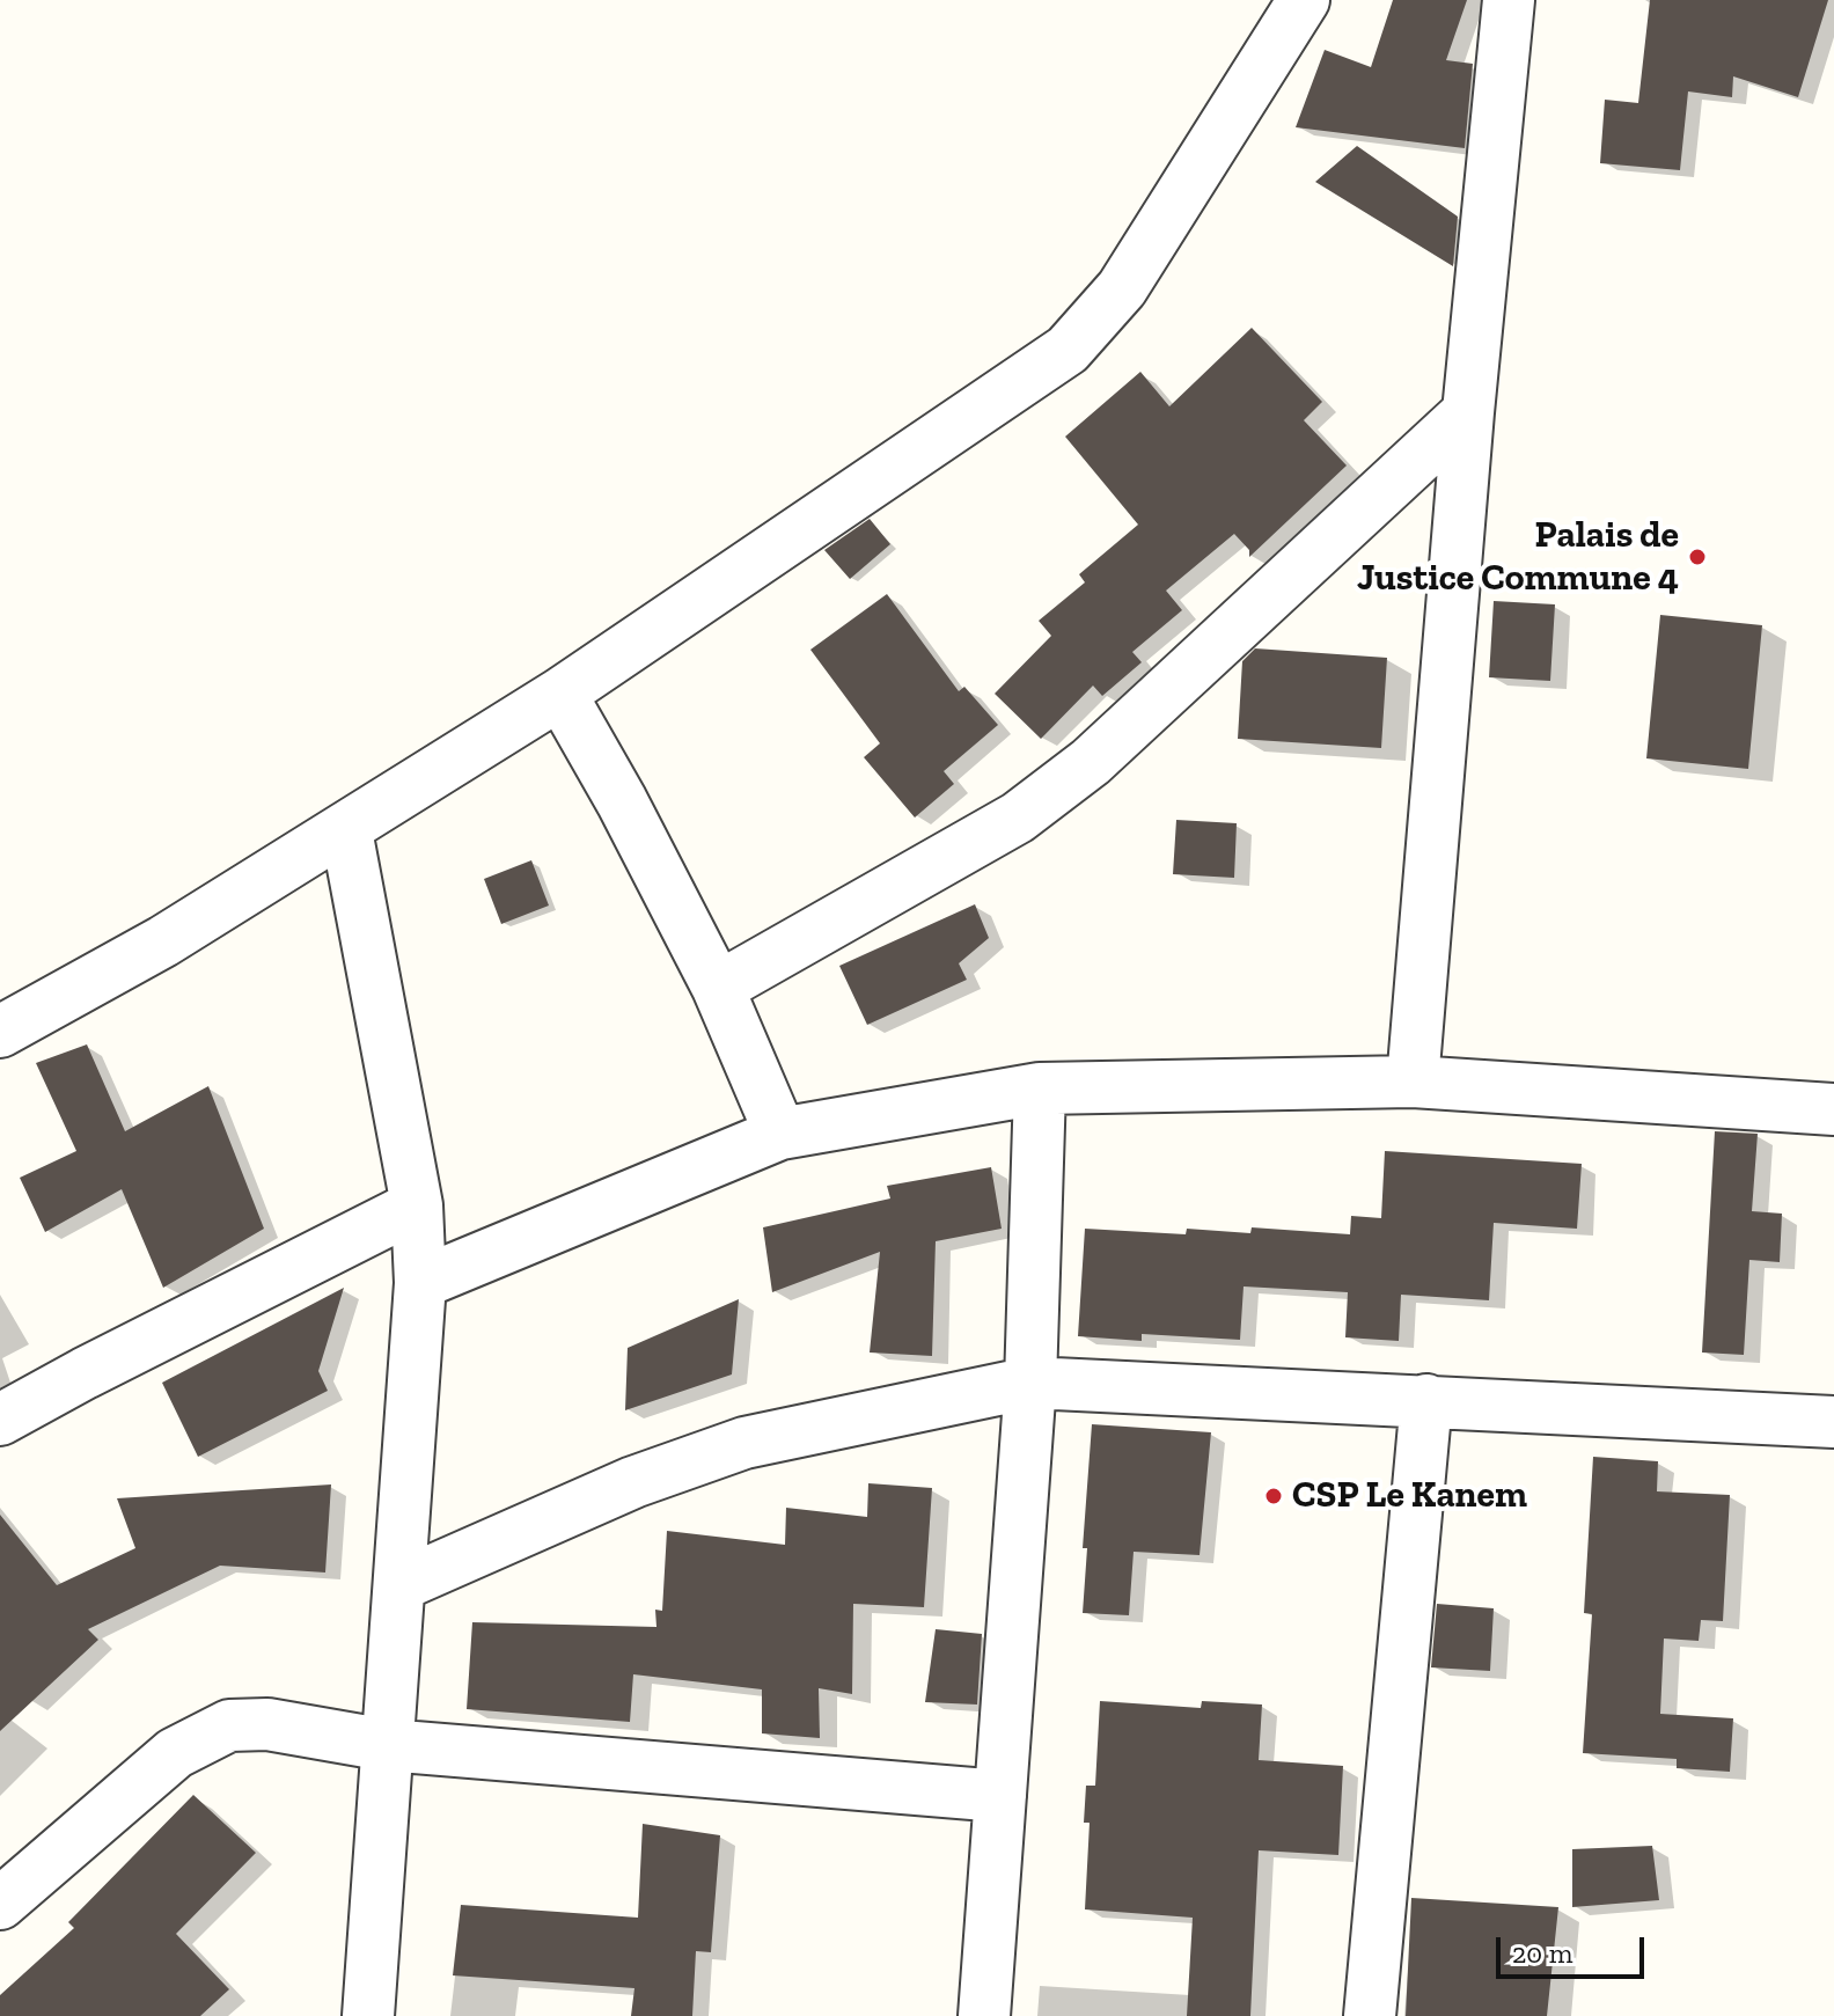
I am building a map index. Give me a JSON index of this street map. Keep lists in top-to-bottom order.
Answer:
{
  "places": ["Palais de Justice Commune 4", "CSP Le Kanem"],
  "scale_bar": "20 m"
}
